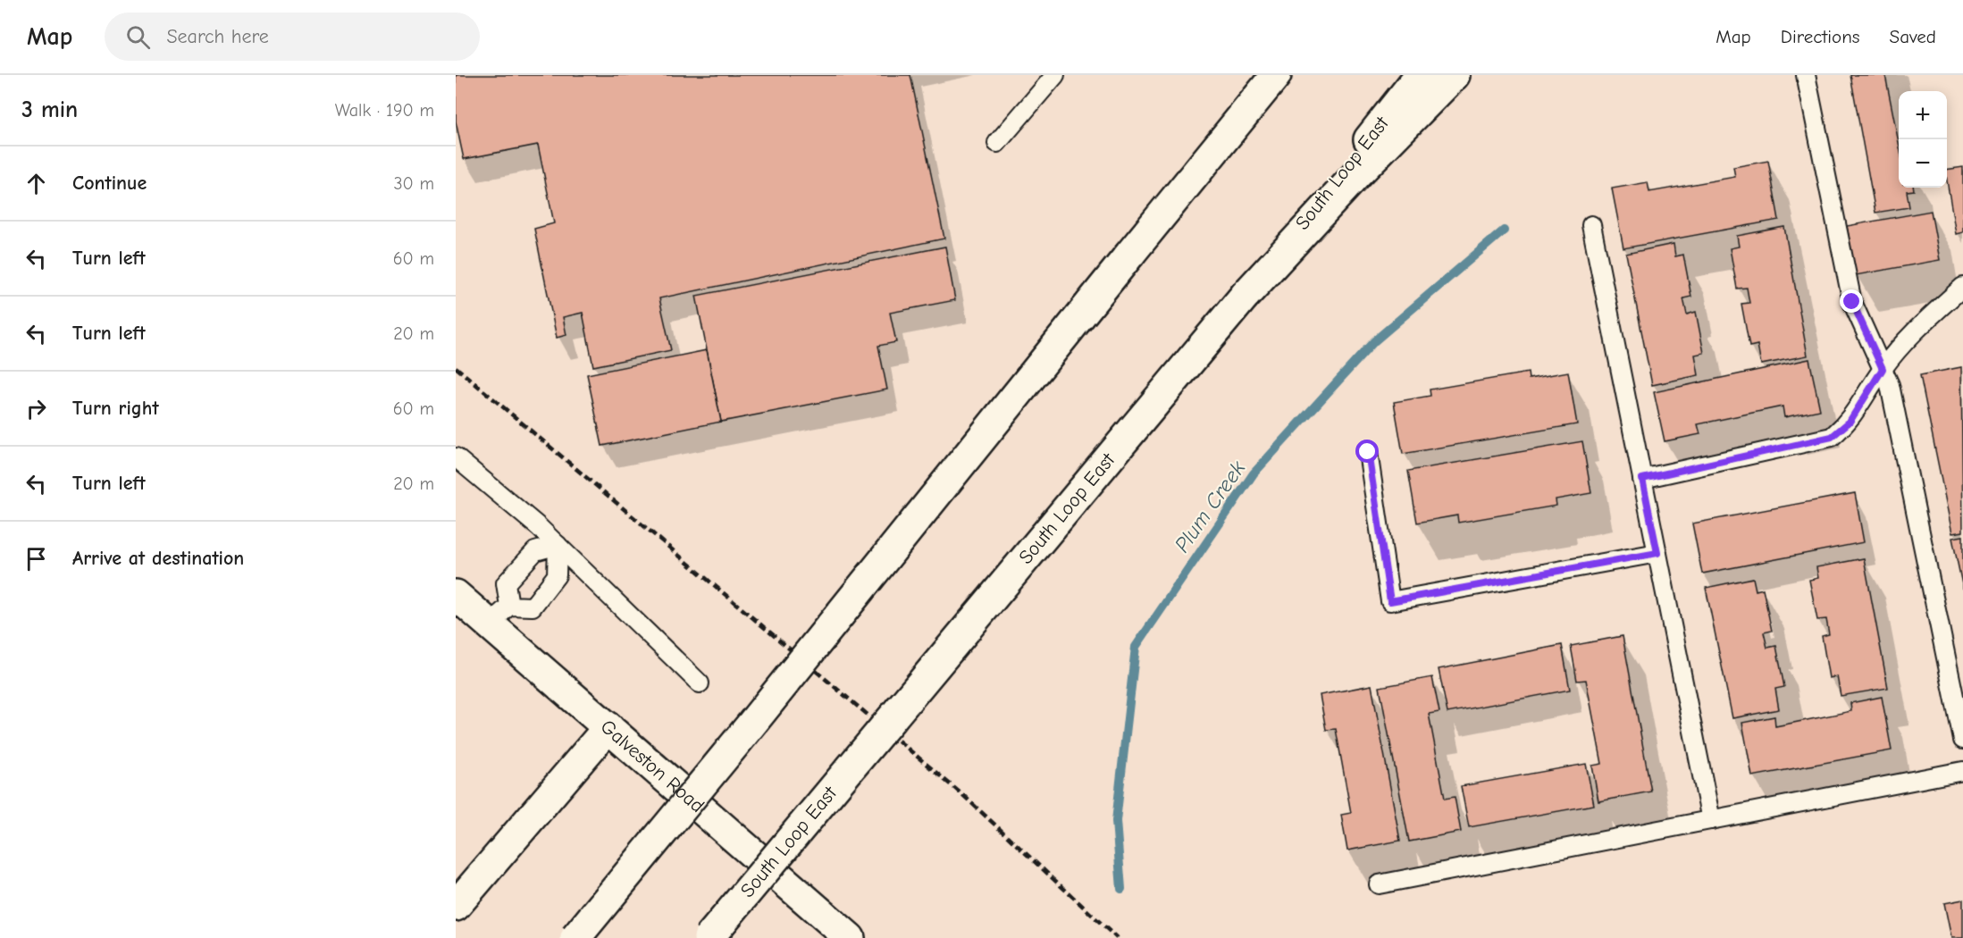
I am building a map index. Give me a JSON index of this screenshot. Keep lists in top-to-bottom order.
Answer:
{
  "streets": {
    "main road": ["South Loop East", "Galveston Road"]
  },
  "water": ["Plum Creek"],
  "page": {
    "header": "Map",
    "search": "Search here",
    "nav": ["Map", "Directions", "Saved"],
    "heading": ["3 min", "Walk · 190 m"],
    "map_buttons": ["+", "−"],
    "list": [
      ["Continue", "30 m"],
      ["Turn left", "60 m"],
      ["Turn left", "20 m"],
      ["Turn right", "60 m"],
      ["Turn left", "20 m"],
      "Arrive at destination"
    ]
  }
}
